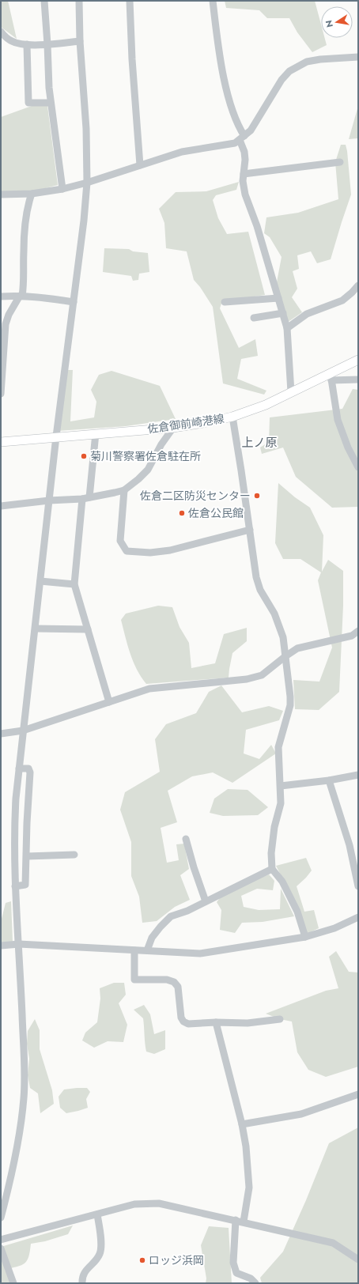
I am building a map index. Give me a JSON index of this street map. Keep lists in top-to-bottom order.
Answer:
{
  "streets": {
    "main road": ["佐倉御前崎港線"]
  },
  "districts": ["上ノ原"],
  "places": [
    "菊川警察署佐倉駐在所",
    "佐倉二区防災センター",
    "佐倉公民館",
    "ロッジ浜岡"
  ],
  "north": "left"
}
